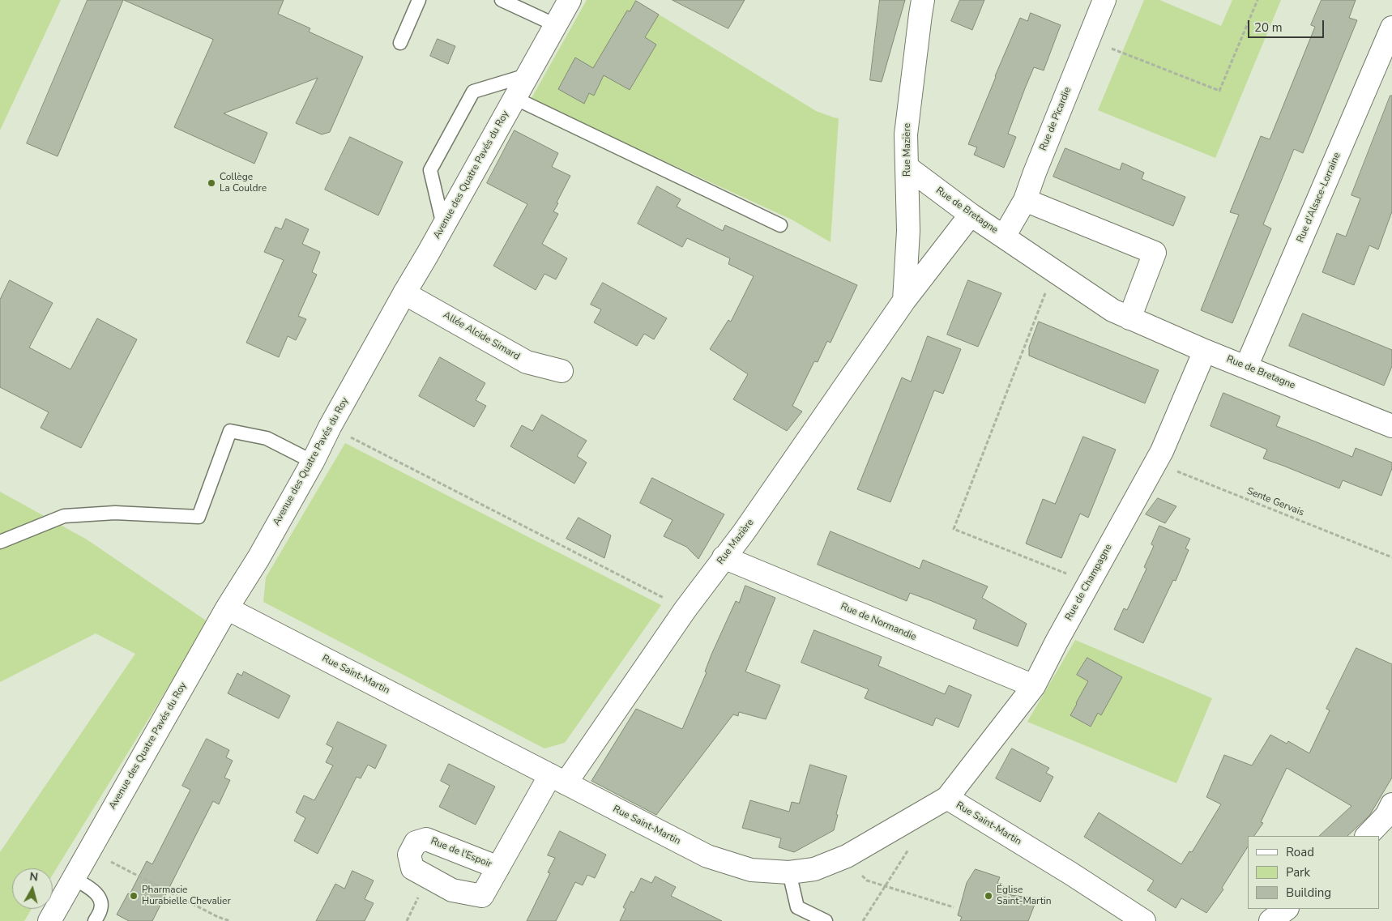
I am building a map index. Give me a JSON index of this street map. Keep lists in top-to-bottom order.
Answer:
{
  "streets": {
    "street": [
      "Rue de Picardie",
      "Rue Mazière",
      "Avenue des Quatre Pavés du Roy",
      "Rue d'Alsace-Lorraine",
      "Rue de Bretagne",
      "Allée Alcide Simard",
      "Rue de Champagne",
      "Rue de Normandie",
      "Rue Saint-Martin",
      "Rue de l'Espoir"
    ],
    "path": ["Sente Gervais"]
  },
  "crossings": [
    ["Rue de Picardie", "Rue de Bretagne"],
    ["Rue Mazière", "Rue de Bretagne"],
    ["Rue Mazière", "Rue de Normandie"],
    ["Rue Mazière", "Rue Saint-Martin"],
    ["Rue Mazière", "Rue de l'Espoir"],
    ["Avenue des Quatre Pavés du Roy", "Allée Alcide Simard"],
    ["Avenue des Quatre Pavés du Roy", "Rue Saint-Martin"],
    ["Rue d'Alsace-Lorraine", "Rue de Bretagne"],
    ["Rue de Bretagne", "Rue de Champagne"],
    ["Sente Gervais", "Rue de Champagne"],
    ["Rue de Champagne", "Rue de Normandie"],
    ["Rue de Champagne", "Rue Saint-Martin"],
    ["Rue Saint-Martin", "Rue de l'Espoir"]
  ],
  "places": ["Collège La Couldre", "Pharmacie Hurabielle Chevalier", "Église Saint-Martin"],
  "legend": ["Road", "Park", "Building"],
  "scale_bar": "20 m",
  "north": "top"
}
